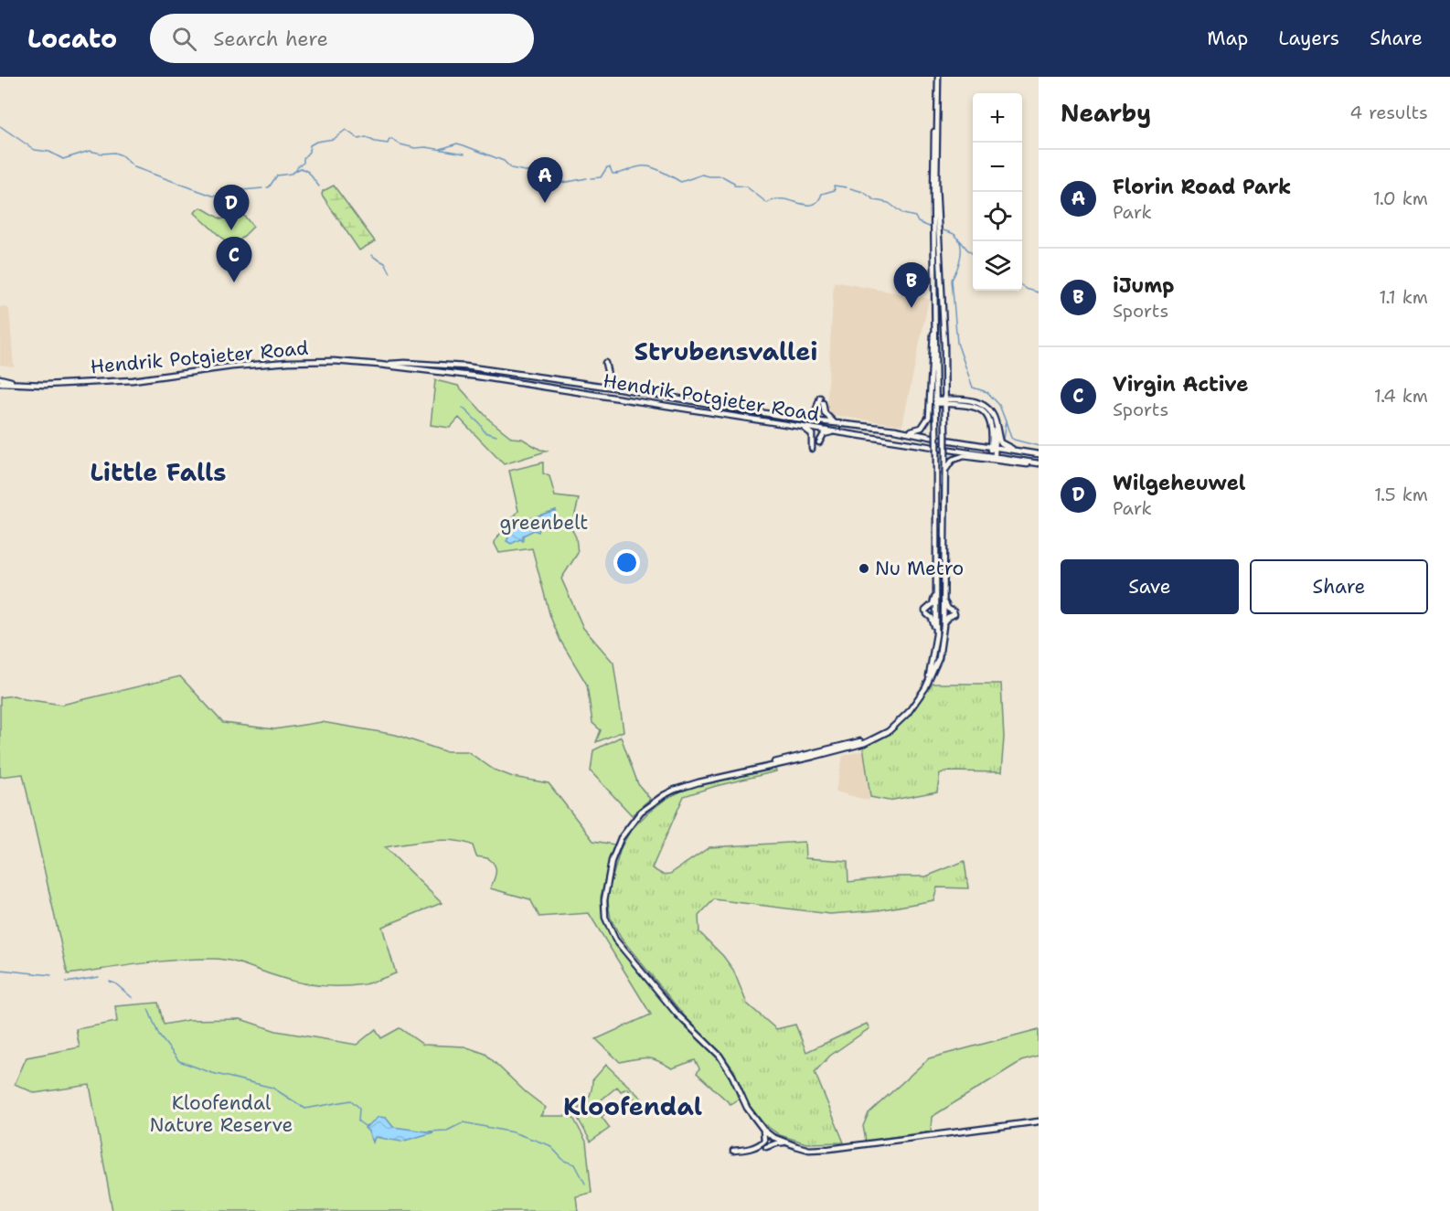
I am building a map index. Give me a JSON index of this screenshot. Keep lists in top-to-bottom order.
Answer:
{
  "streets": {
    "main road": ["Hendrik Potgieter Road"]
  },
  "districts": ["Strubensvallei", "Little Falls", "Kloofendal"],
  "parks": ["greenbelt", "Kloofendal Nature Reserve"],
  "places": ["Nu Metro"],
  "page": {
    "header": "Locato",
    "search": "Search here",
    "nav": ["Map", "Layers", "Share"],
    "heading": ["Nearby", "4 results"],
    "map_buttons": ["+", "−"],
    "list": [
      {
        "mark": "A",
        "name": "Florin Road Park",
        "note": "Park",
        "value": "1.0 km"
      },
      {
        "mark": "B",
        "name": "iJump",
        "note": "Sports",
        "value": "1.1 km"
      },
      {
        "mark": "C",
        "name": "Virgin Active",
        "note": "Sports",
        "value": "1.4 km"
      },
      {
        "mark": "D",
        "name": "Wilgeheuwel",
        "note": "Park",
        "value": "1.5 km"
      }
    ],
    "pins": [
      "A",
      "D",
      "C",
      "B"
    ],
    "buttons": ["Save", "Share"]
  }
}
